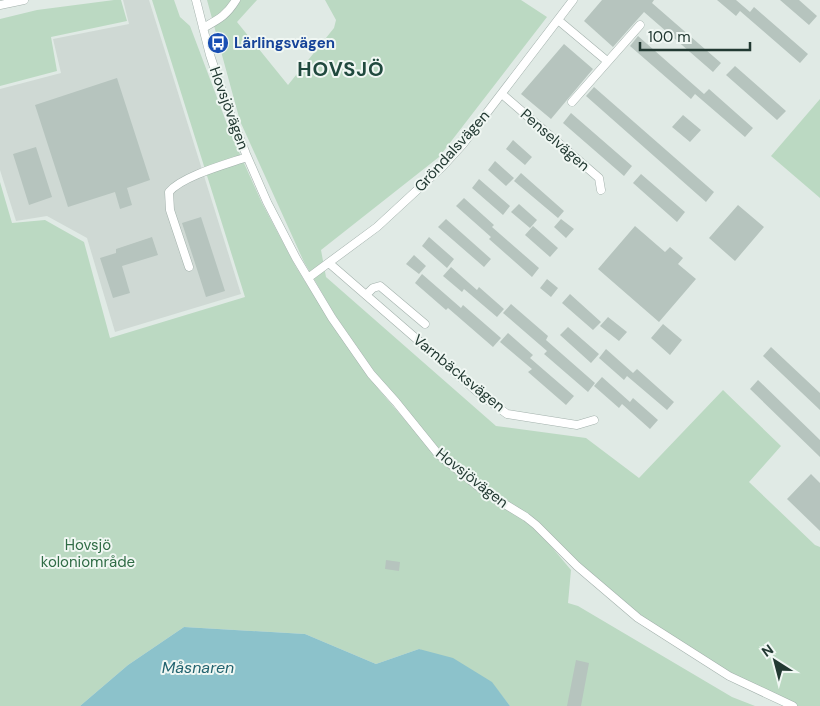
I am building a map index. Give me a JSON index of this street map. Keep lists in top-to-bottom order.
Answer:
{
  "streets": {
    "street": [
      "Hovsjövägen",
      "Penselvägen",
      "Gröndalsvägen",
      "Varnbäcksvägen"
    ]
  },
  "crossings": [
    ["Hovsjövägen", "Gröndalsvägen"],
    ["Penselvägen", "Gröndalsvägen"],
    ["Gröndalsvägen", "Varnbäcksvägen"]
  ],
  "districts": ["HOVSJÖ"],
  "water": ["Måsnaren"],
  "parks": ["Hovsjö koloniområde"],
  "places": {
    "bus stop": ["Lärlingsvägen"]
  },
  "scale_bar": "100 m",
  "north": "top left"
}
